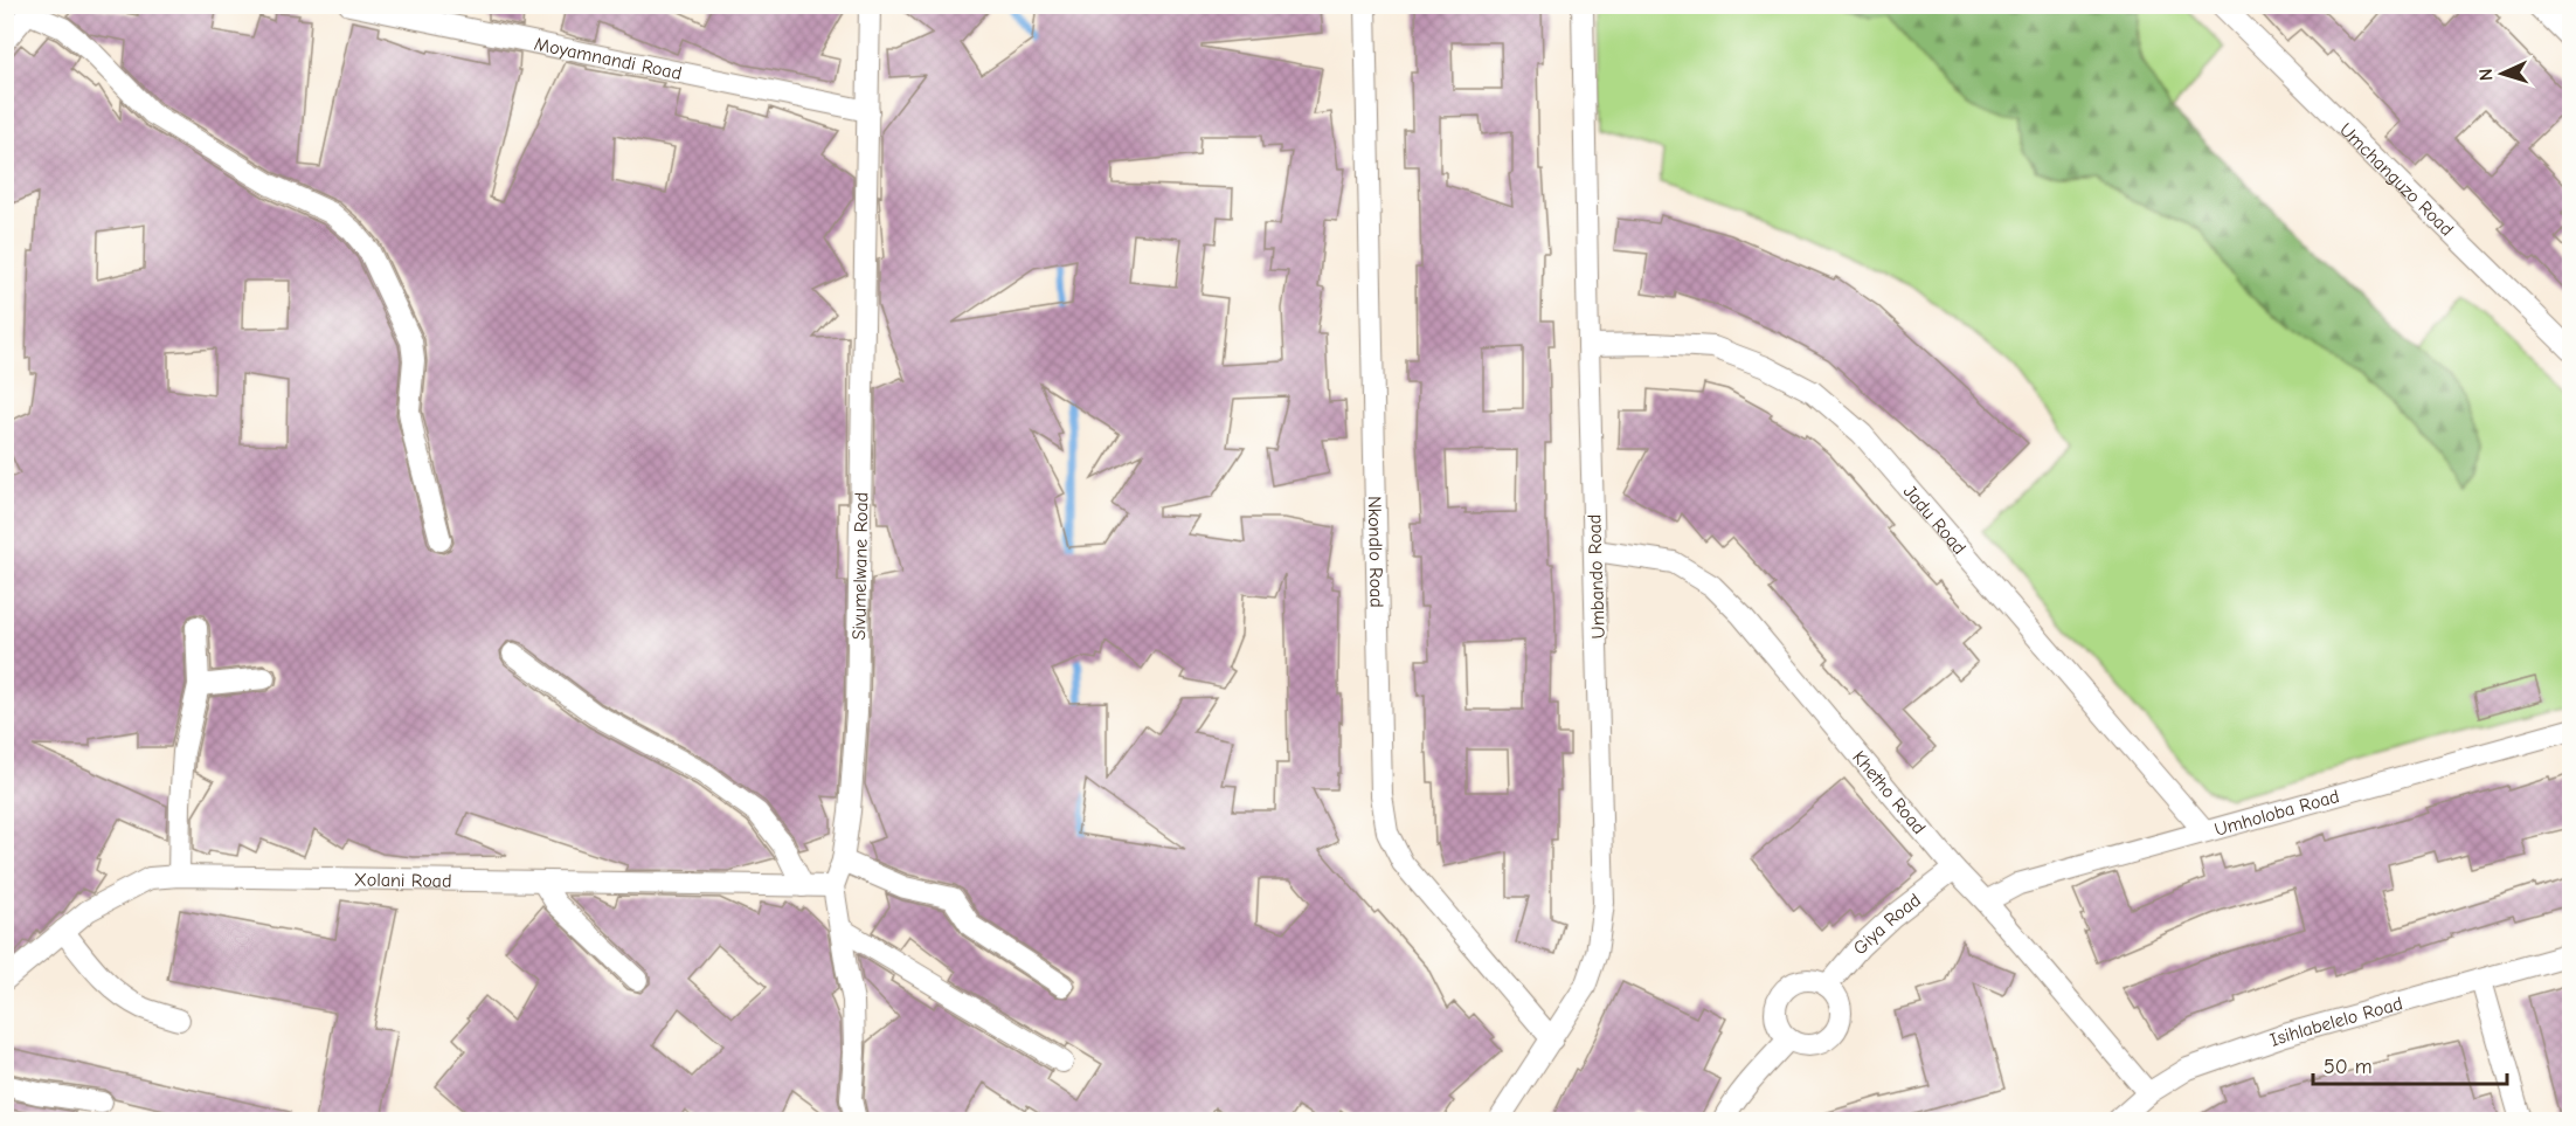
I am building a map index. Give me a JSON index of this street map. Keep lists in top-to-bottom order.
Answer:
{
  "streets": {
    "street": [
      "Moyamnandi Road",
      "Umchanguzo Road",
      "Jadu Road",
      "Nkondlo Road",
      "Sivumelwane Road",
      "Umbando Road",
      "Khetho Road",
      "Umholoba Road",
      "Xolani Road",
      "Giya Road",
      "Isihlabelelo Road"
    ]
  },
  "crossings": [
    ["Moyamnandi Road", "Sivumelwane Road"],
    ["Jadu Road", "Umbando Road"],
    ["Jadu Road", "Umholoba Road"],
    ["Nkondlo Road", "Umbando Road"],
    ["Sivumelwane Road", "Xolani Road"],
    ["Umbando Road", "Khetho Road"],
    ["Khetho Road", "Umholoba Road"],
    ["Khetho Road", "Giya Road"],
    ["Khetho Road", "Isihlabelelo Road"]
  ],
  "scale_bar": "50 m",
  "north": "left"
}
